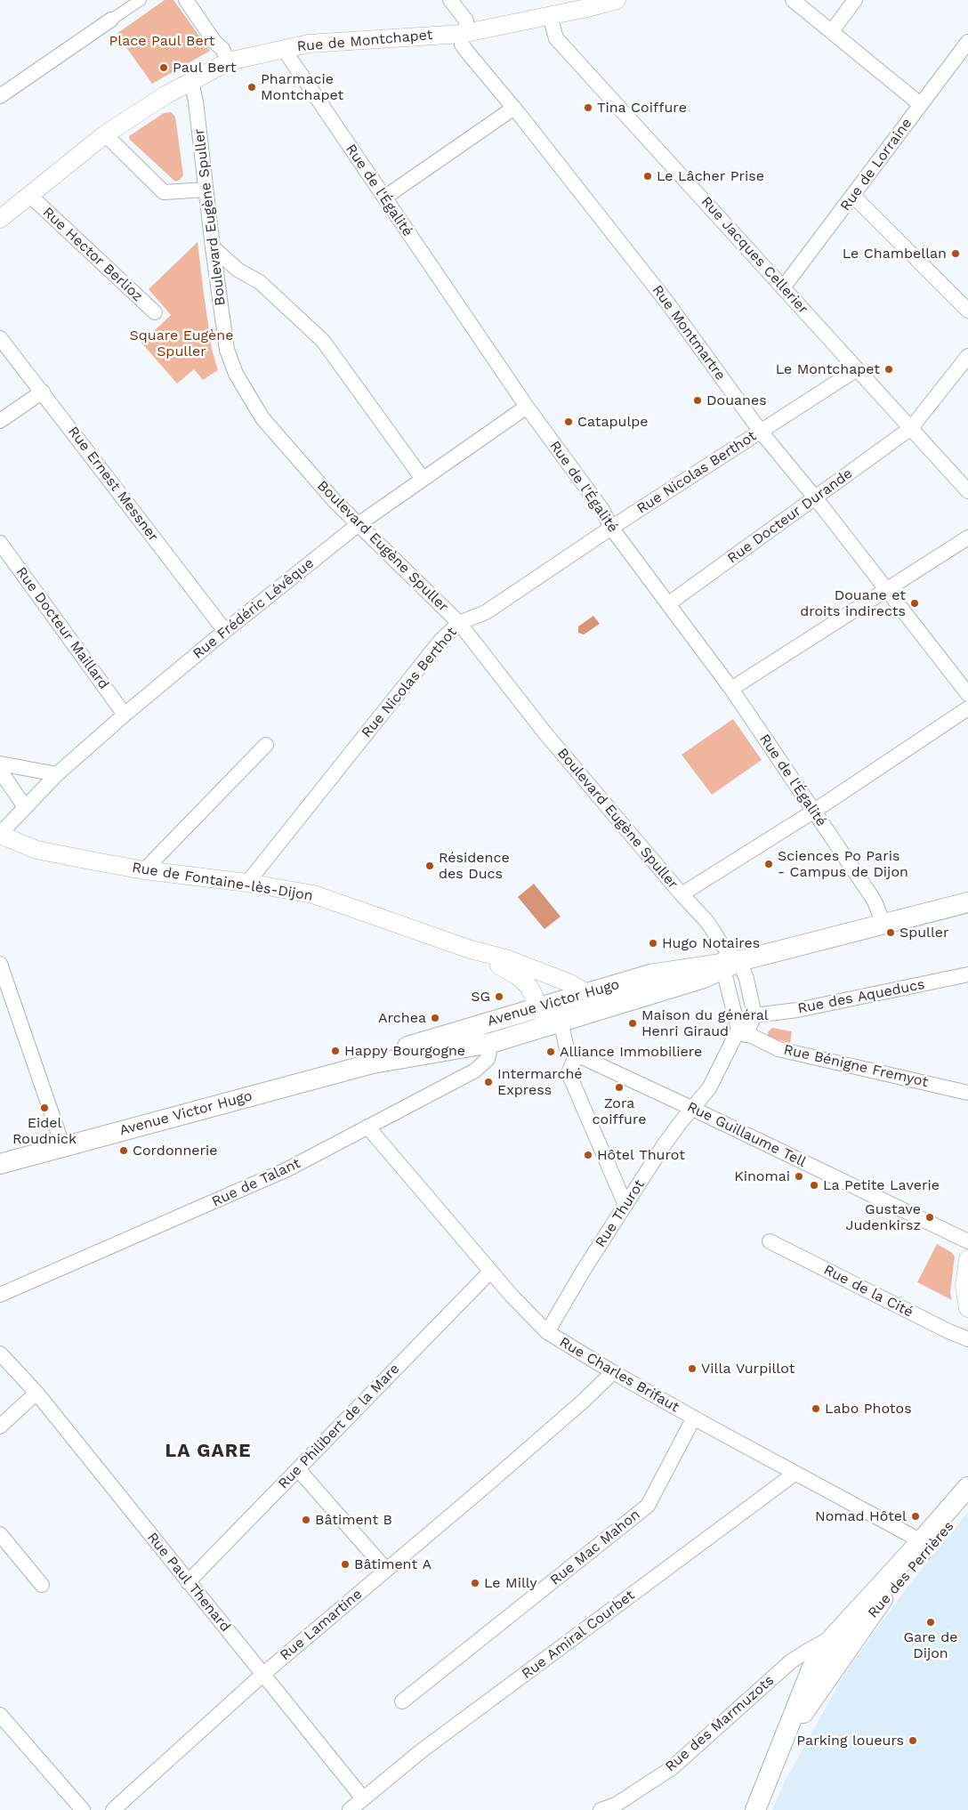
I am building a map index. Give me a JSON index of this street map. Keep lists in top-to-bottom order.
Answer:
{
  "streets": {
    "main road": ["Avenue Victor Hugo", "Rue des Perrières"],
    "street": [
      "Rue de Montchapet",
      "Rue de Lorraine",
      "Rue de l'Égalité",
      "Boulevard Eugène Spuller",
      "Rue Hector Berlioz",
      "Rue Jacques Cellerier",
      "Rue Montmartre",
      "Rue Nicolas Berthot",
      "Rue Ernest Messner",
      "Rue Docteur Durande",
      "Rue Frédéric Lévêque",
      "Rue Docteur Maillard",
      "Rue de Fontaine-lès-Dijon",
      "Rue des Aqueducs",
      "Rue Bénigne Fremyot",
      "Rue Guillaume Tell",
      "Rue de Talant",
      "Rue Thurot",
      "Rue de la Cité",
      "Rue Charles Brifaut",
      "Rue Philibert de la Mare",
      "Rue Mac Mahon",
      "Rue Paul Thenard",
      "Rue Lamartine",
      "Rue Amiral Courbet",
      "Rue des Marmuzots"
    ]
  },
  "crossings": [
    ["Rue de Montchapet", "Rue de l'Égalité"],
    ["Rue de Montchapet", "Boulevard Eugène Spuller"],
    ["Rue de Montchapet", "Rue Hector Berlioz"],
    ["Rue de Montchapet", "Rue Jacques Cellerier"],
    ["Rue de Montchapet", "Rue Montmartre"],
    ["Rue de Lorraine", "Rue Jacques Cellerier"],
    ["Rue de l'Égalité", "Rue Nicolas Berthot"],
    ["Rue de l'Égalité", "Rue Docteur Durande"],
    ["Rue de l'Égalité", "Rue Frédéric Lévêque"],
    ["Rue de l'Égalité", "Avenue Victor Hugo"],
    ["Boulevard Eugène Spuller", "Rue Nicolas Berthot"],
    ["Boulevard Eugène Spuller", "Rue Frédéric Lévêque"],
    ["Boulevard Eugène Spuller", "Avenue Victor Hugo"],
    ["Rue Jacques Cellerier", "Rue Nicolas Berthot"],
    ["Rue Jacques Cellerier", "Rue Docteur Durande"],
    ["Rue Montmartre", "Rue Nicolas Berthot"],
    ["Rue Montmartre", "Rue Docteur Durande"],
    ["Rue Nicolas Berthot", "Rue de Fontaine-lès-Dijon"],
    ["Rue Ernest Messner", "Rue Frédéric Lévêque"],
    ["Rue Frédéric Lévêque", "Rue Docteur Maillard"],
    ["Rue Frédéric Lévêque", "Rue de Fontaine-lès-Dijon"],
    ["Rue de Fontaine-lès-Dijon", "Avenue Victor Hugo"],
    ["Rue de Fontaine-lès-Dijon", "Rue Guillaume Tell"],
    ["Rue des Aqueducs", "Rue Thurot"],
    ["Avenue Victor Hugo", "Rue Guillaume Tell"],
    ["Avenue Victor Hugo", "Rue de Talant"],
    ["Rue Bénigne Fremyot", "Rue Thurot"],
    ["Rue Guillaume Tell", "Rue Thurot"],
    ["Rue de Talant", "Rue Charles Brifaut"],
    ["Rue Thurot", "Rue Charles Brifaut"],
    ["Rue Charles Brifaut", "Rue Philibert de la Mare"],
    ["Rue Charles Brifaut", "Rue Mac Mahon"],
    ["Rue Charles Brifaut", "Rue des Perrières"],
    ["Rue Charles Brifaut", "Rue Lamartine"],
    ["Rue Charles Brifaut", "Rue Amiral Courbet"],
    ["Rue Philibert de la Mare", "Rue Paul Thenard"],
    ["Rue des Perrières", "Rue des Marmuzots"],
    ["Rue Paul Thenard", "Rue Lamartine"],
    ["Rue Paul Thenard", "Rue Amiral Courbet"]
  ],
  "districts": ["LA GARE"],
  "parks": ["Place Paul Bert", "Square Eugène Spuller"],
  "places": [
    "Paul Bert",
    "Pharmacie Montchapet",
    "Tina Coiffure",
    "Le Lâcher Prise",
    "Le Chambellan",
    "Le Montchapet",
    "Douanes",
    "Catapulpe",
    "Douane et droits indirects",
    "Sciences Po Paris - Campus de Dijon",
    "Résidence des Ducs",
    "Spuller",
    "Hugo Notaires",
    "SG",
    "Archea",
    "Maison du général Henri Giraud",
    "Happy Bourgogne",
    "Alliance Immobiliere",
    "Intermarché Express",
    "Zora coiffure",
    "Eidel Roudnick",
    "Cordonnerie",
    "Hôtel Thurot",
    "Kinomai",
    "La Petite Laverie",
    "Gustave Judenkirsz",
    "Villa Vurpillot",
    "Labo Photos",
    "Nomad Hôtel",
    "Bâtiment B",
    "Bâtiment A",
    "Le Milly",
    "Gare de Dijon",
    "Parking loueurs"
  ]
}
